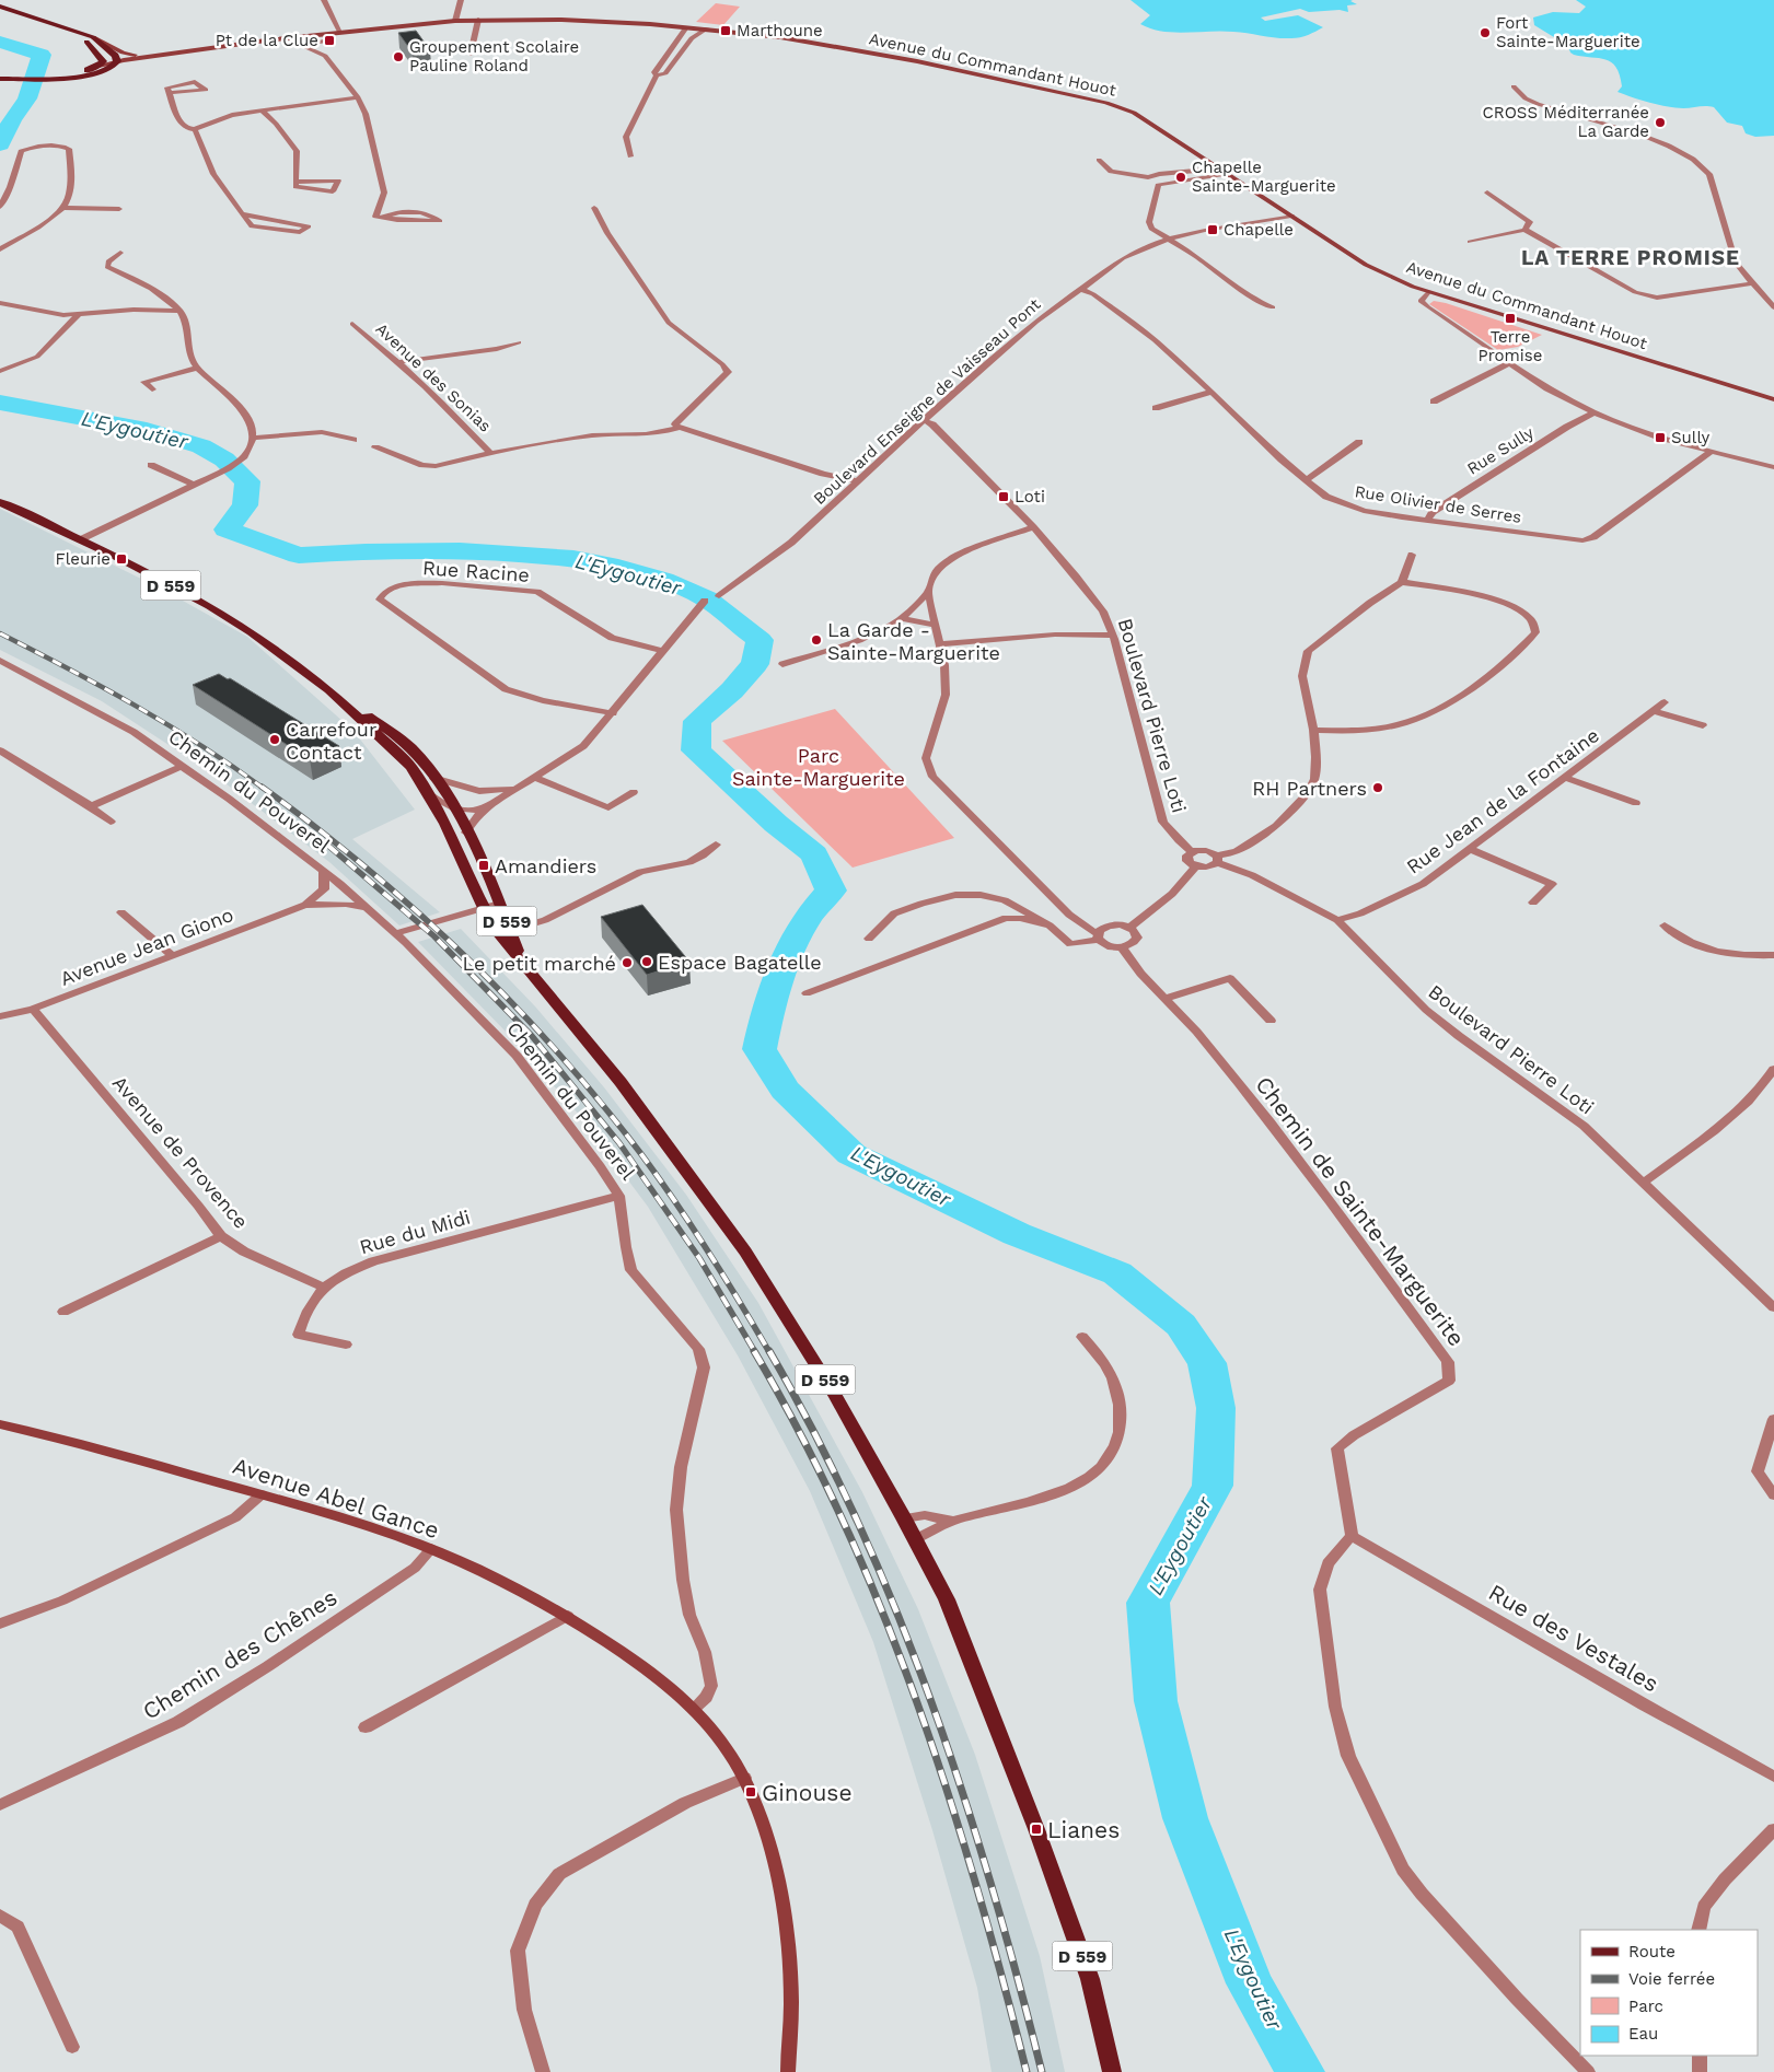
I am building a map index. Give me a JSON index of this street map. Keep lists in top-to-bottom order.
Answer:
{
  "streets": {
    "main road": ["Avenue du Commandant Houot", "D 559", "Avenue Abel Gance"],
    "street": [
      "Avenue des Sonias",
      "Boulevard Enseigne de Vaisseau Pont",
      "Rue Sully",
      "Rue Olivier de Serres",
      "Rue Racine",
      "Boulevard Pierre Loti",
      "Chemin du Pouverel",
      "Rue Jean de la Fontaine",
      "Avenue Jean Giono",
      "Avenue de Provence",
      "Chemin de Sainte-Marguerite",
      "Rue du Midi",
      "Rue des Vestales",
      "Chemin des Chênes"
    ]
  },
  "crossings": [
    ["Avenue du Commandant Houot", "Boulevard Enseigne de Vaisseau Pont"],
    ["Boulevard Enseigne de Vaisseau Pont", "Rue Olivier de Serres"],
    ["Boulevard Enseigne de Vaisseau Pont", "Boulevard Pierre Loti"],
    ["Rue Sully", "Rue Olivier de Serres"],
    ["Boulevard Pierre Loti", "Rue Jean de la Fontaine"],
    ["Chemin du Pouverel", "Avenue Jean Giono"],
    ["Chemin du Pouverel", "Rue du Midi"],
    ["Chemin du Pouverel", "Avenue Abel Gance"],
    ["Avenue Jean Giono", "Avenue de Provence"],
    ["Avenue de Provence", "Rue du Midi"],
    ["Chemin de Sainte-Marguerite", "Rue des Vestales"],
    ["Avenue Abel Gance", "Chemin des Chênes"]
  ],
  "districts": ["LA TERRE PROMISE"],
  "water": ["L'Eygoutier"],
  "parks": ["Parc Sainte-Marguerite"],
  "places": {
    "transit": [
      "Marthoune",
      "Pt de la Clue",
      "Chapelle",
      "Terre Promise",
      "Sully",
      "Loti",
      "Fleurie",
      "Amandiers",
      "Ginouse",
      "Lianes"
    ],
    "other": [
      "Fort Sainte-Marguerite",
      "Groupement Scolaire Pauline Roland",
      "CROSS Méditerranée La Garde",
      "Chapelle Sainte-Marguerite",
      "La Garde - Sainte-Marguerite",
      "Carrefour Contact",
      "RH Partners",
      "Espace Bagatelle",
      "Le petit marché"
    ]
  },
  "legend": [
    "Route",
    "Voie ferrée",
    "Parc",
    "Eau"
  ]
}
